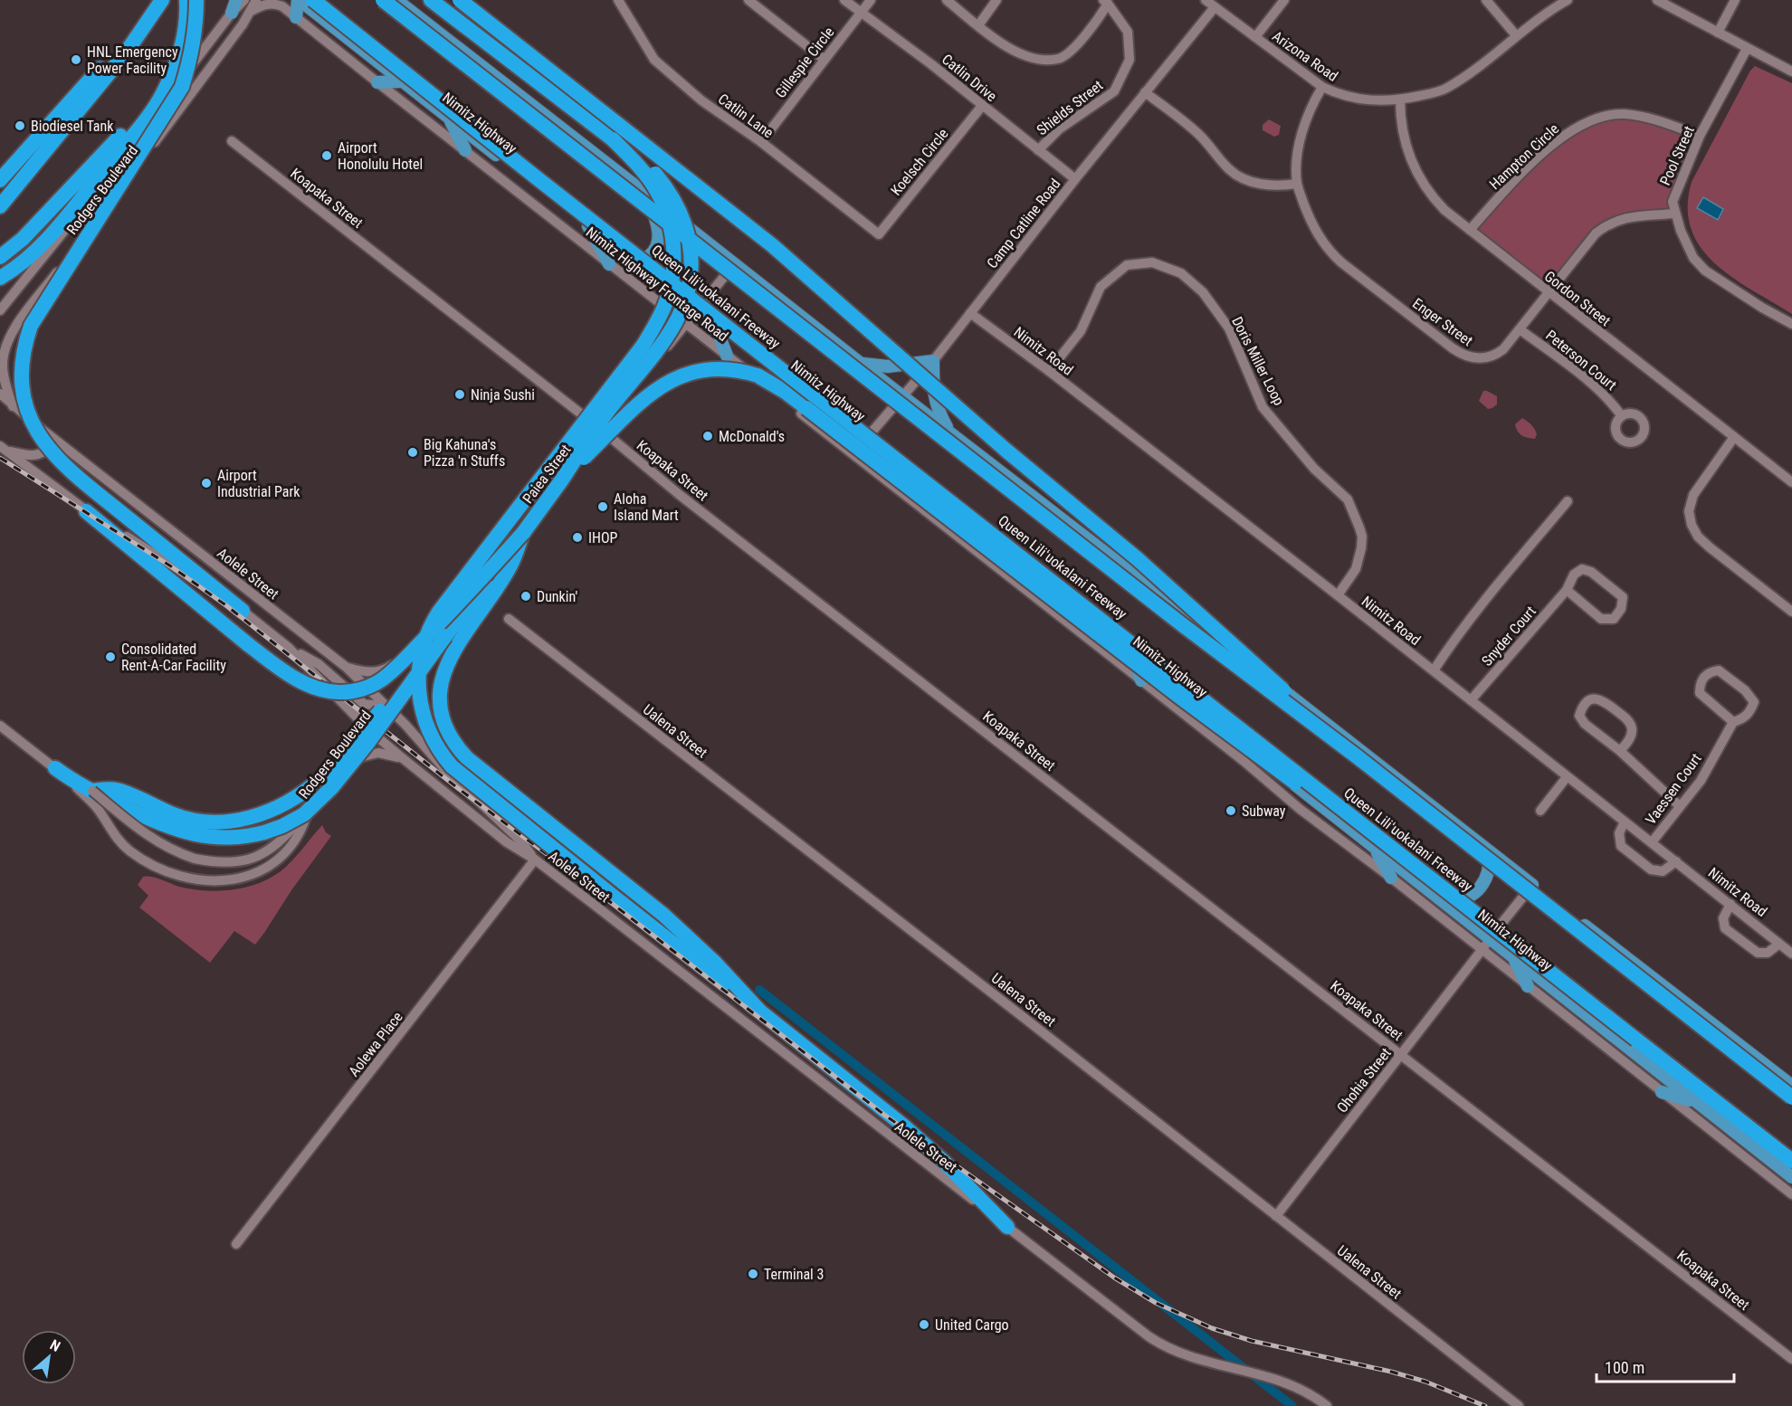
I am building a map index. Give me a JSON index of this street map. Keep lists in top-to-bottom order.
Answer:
{
  "streets": {
    "highway": ["Queen Liliʻuokalani Freeway"],
    "main road": ["Nimitz Highway"],
    "street": [
      "Arizona Road",
      "Gillespie Circle",
      "Catlin Drive",
      "Shields Street",
      "Catlin Lane",
      "Pool Street",
      "Hampton Circle",
      "Koelsch Circle",
      "Rodgers Boulevard",
      "Koapaka Street",
      "Camp Catline Road",
      "Nimitz Highway Frontage Road",
      "Gordon Street",
      "Enger Street",
      "Nimitz Road",
      "Peterson Court",
      "Doris Miller Loop",
      "Paiea Street",
      "Aolele Street",
      "Snyder Court",
      "Ualena Street",
      "Vaessen Court",
      "Aolewa Place",
      "Ohohia Street"
    ]
  },
  "crossings": [
    ["Arizona Road", "Camp Catline Road"],
    ["Arizona Road", "Gordon Street"],
    ["Arizona Road", "Enger Street"],
    ["Gillespie Circle", "Catlin Drive"],
    ["Gillespie Circle", "Catlin Lane"],
    ["Catlin Drive", "Shields Street"],
    ["Catlin Drive", "Koelsch Circle"],
    ["Catlin Drive", "Camp Catline Road"],
    ["Catlin Lane", "Koelsch Circle"],
    ["Nimitz Highway", "Camp Catline Road"],
    ["Nimitz Highway", "Nimitz Highway Frontage Road"],
    ["Nimitz Highway", "Queen Liliʻuokalani Freeway"],
    ["Nimitz Highway", "Paiea Street"],
    ["Nimitz Highway", "Ohohia Street"],
    ["Pool Street", "Hampton Circle"],
    ["Pool Street", "Enger Street"],
    ["Hampton Circle", "Gordon Street"],
    ["Rodgers Boulevard", "Nimitz Highway Frontage Road"],
    ["Rodgers Boulevard", "Paiea Street"],
    ["Rodgers Boulevard", "Aolele Street"],
    ["Koapaka Street", "Paiea Street"],
    ["Koapaka Street", "Ohohia Street"],
    ["Camp Catline Road", "Nimitz Highway Frontage Road"],
    ["Camp Catline Road", "Nimitz Road"],
    ["Nimitz Highway Frontage Road", "Paiea Street"],
    ["Nimitz Highway Frontage Road", "Ohohia Street"],
    ["Gordon Street", "Enger Street"],
    ["Enger Street", "Peterson Court"],
    ["Nimitz Road", "Doris Miller Loop"],
    ["Nimitz Road", "Snyder Court"],
    ["Nimitz Road", "Vaessen Court"],
    ["Paiea Street", "Aolele Street"],
    ["Aolele Street", "Aolewa Place"],
    ["Ualena Street", "Ohohia Street"]
  ],
  "places": [
    "HNL Emergency Power Facility",
    "Biodiesel Tank",
    "Airport Honolulu Hotel",
    "Ninja Sushi",
    "McDonald's",
    "Big Kahuna's Pizza 'n Stuffs",
    "Airport Industrial Park",
    "Aloha Island Mart",
    "IHOP",
    "Dunkin'",
    "Consolidated Rent-A-Car Facility",
    "Subway",
    "Terminal 3",
    "United Cargo"
  ],
  "scale_bar": "100 m",
  "north": "top right"
}
